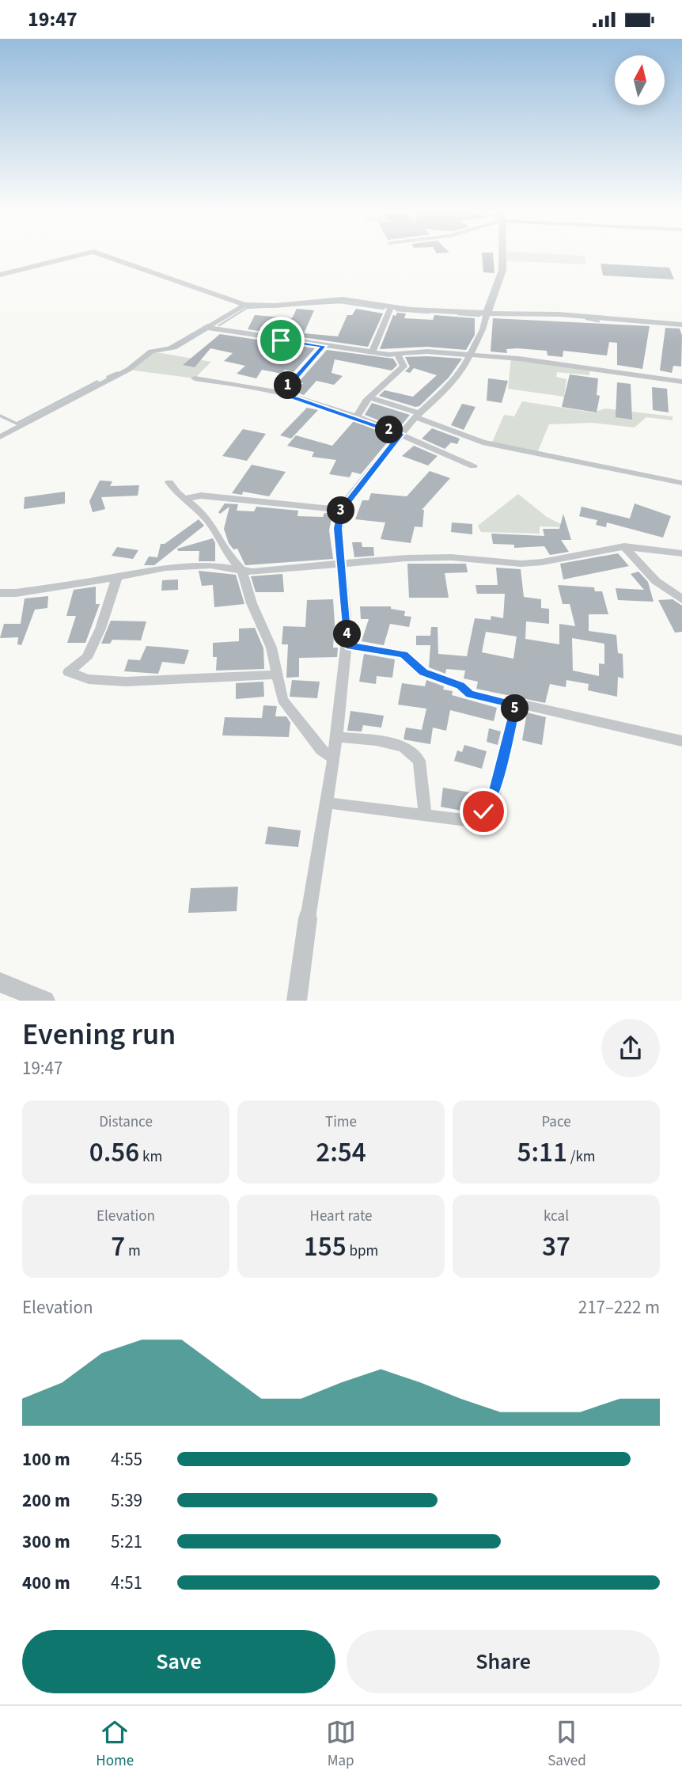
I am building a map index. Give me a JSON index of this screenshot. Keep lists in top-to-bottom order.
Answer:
{
  "north": "top",
  "page": {
    "status": "19:47",
    "pins": [
      "1",
      "2",
      "3",
      "4",
      "5"
    ],
    "heading": ["Evening run", "19:47"],
    "stats": [
      ["Distance", "0.56 km"],
      ["Time", "2:54"],
      ["Pace", "5:11 /km"],
      ["Elevation", "7 m"],
      ["Heart rate", "155 bpm"],
      ["kcal", "37"]
    ],
    "chart": ["Elevation", "217–222 m"],
    "list": [
      {
        "name": "100 m",
        "note": "4:55"
      },
      {
        "name": "200 m",
        "note": "5:39"
      },
      {
        "name": "300 m",
        "note": "5:21"
      },
      {
        "name": "400 m",
        "note": "4:51"
      }
    ],
    "buttons": ["Save", "Share"],
    "tabs": ["Home", "Map", "Saved"]
  }
}
